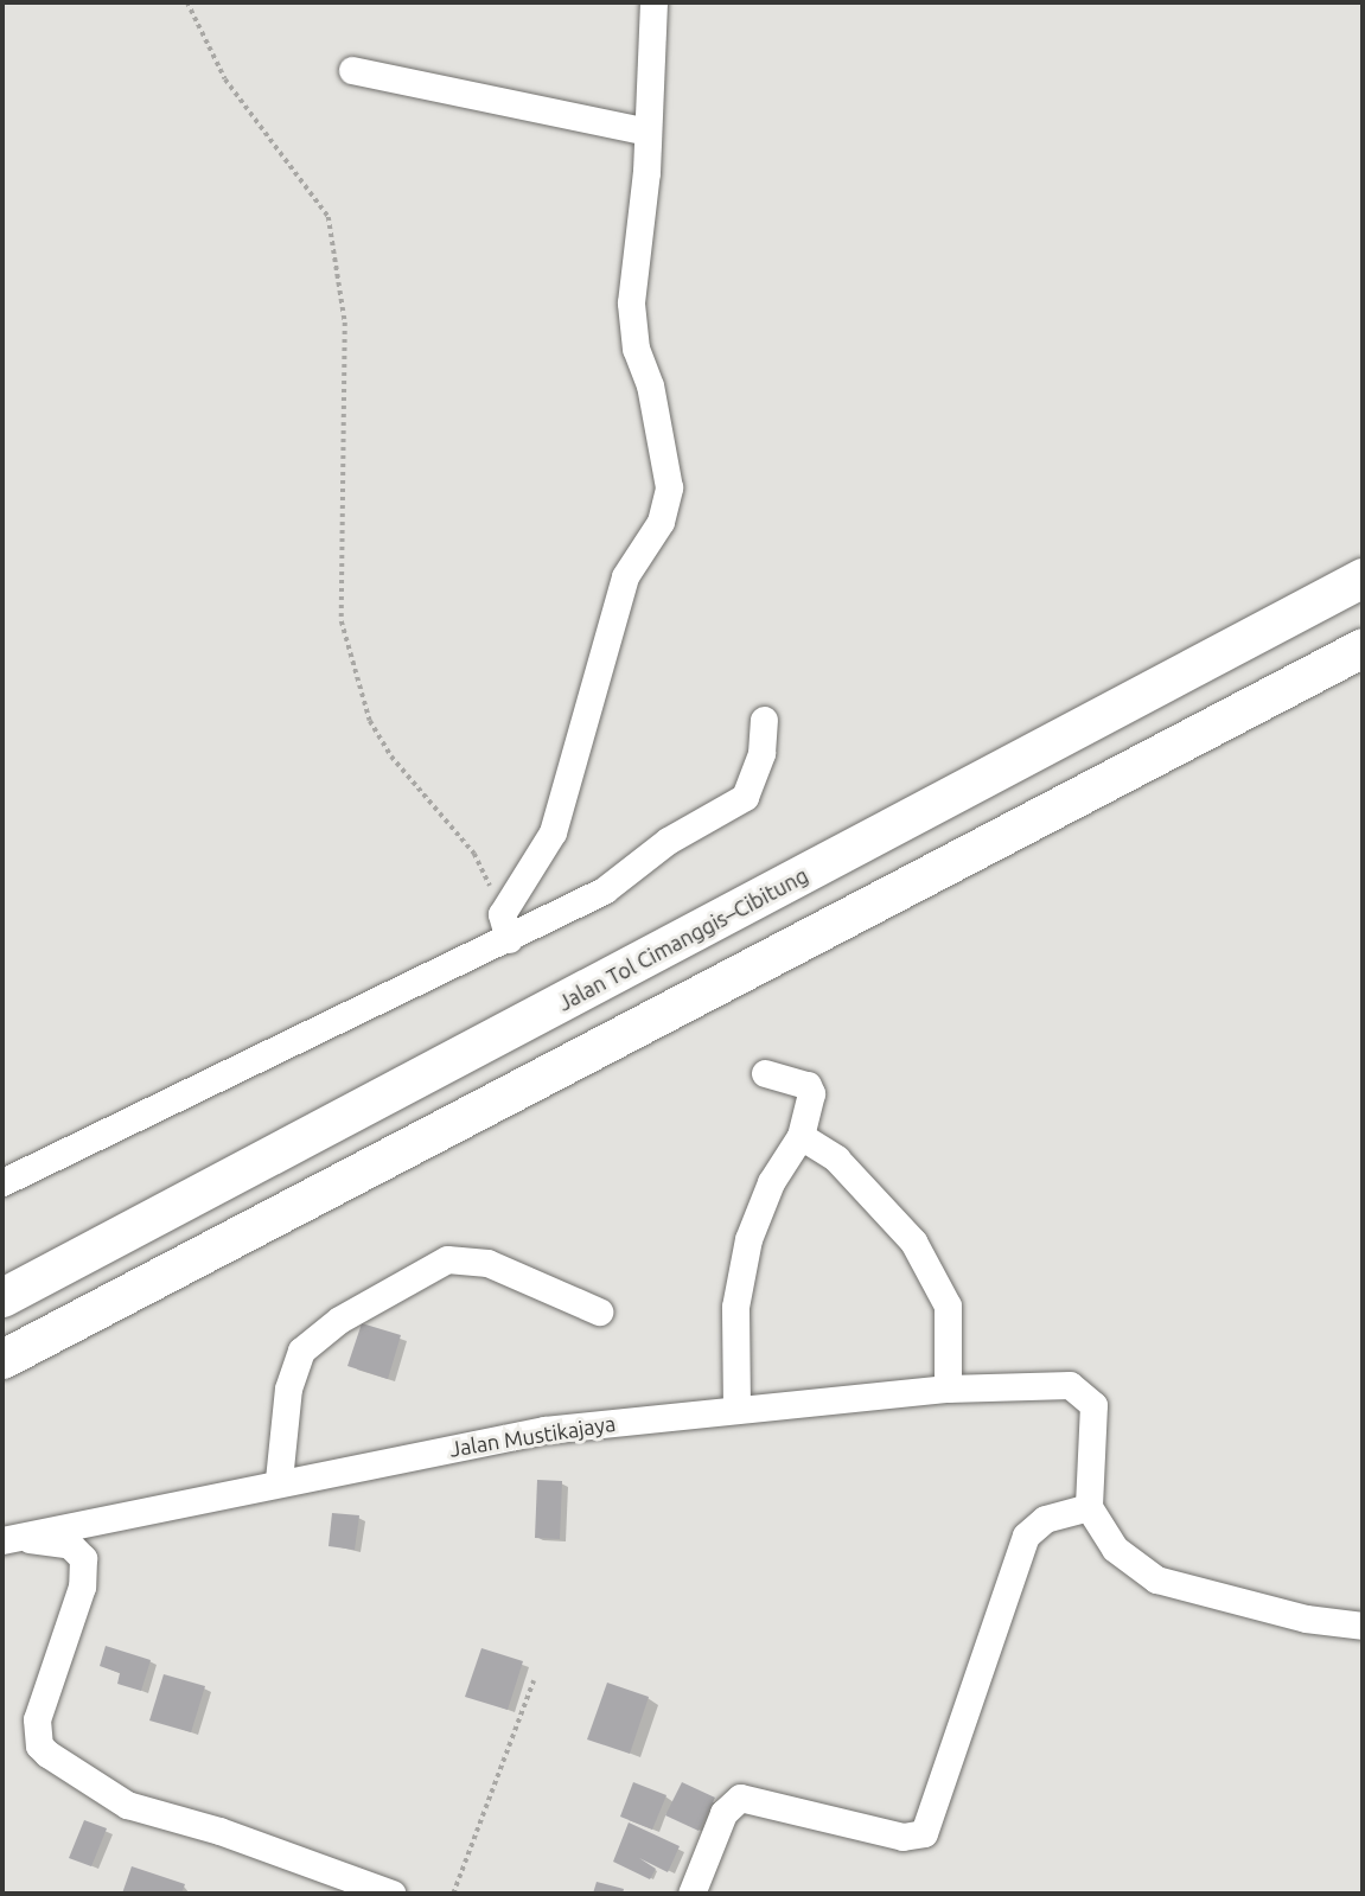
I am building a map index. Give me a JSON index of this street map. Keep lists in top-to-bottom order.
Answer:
{
  "streets": {
    "highway": ["Jalan Tol Cimanggis–Cibitung"],
    "street": ["Jalan Mustikajaya"]
  }
}
